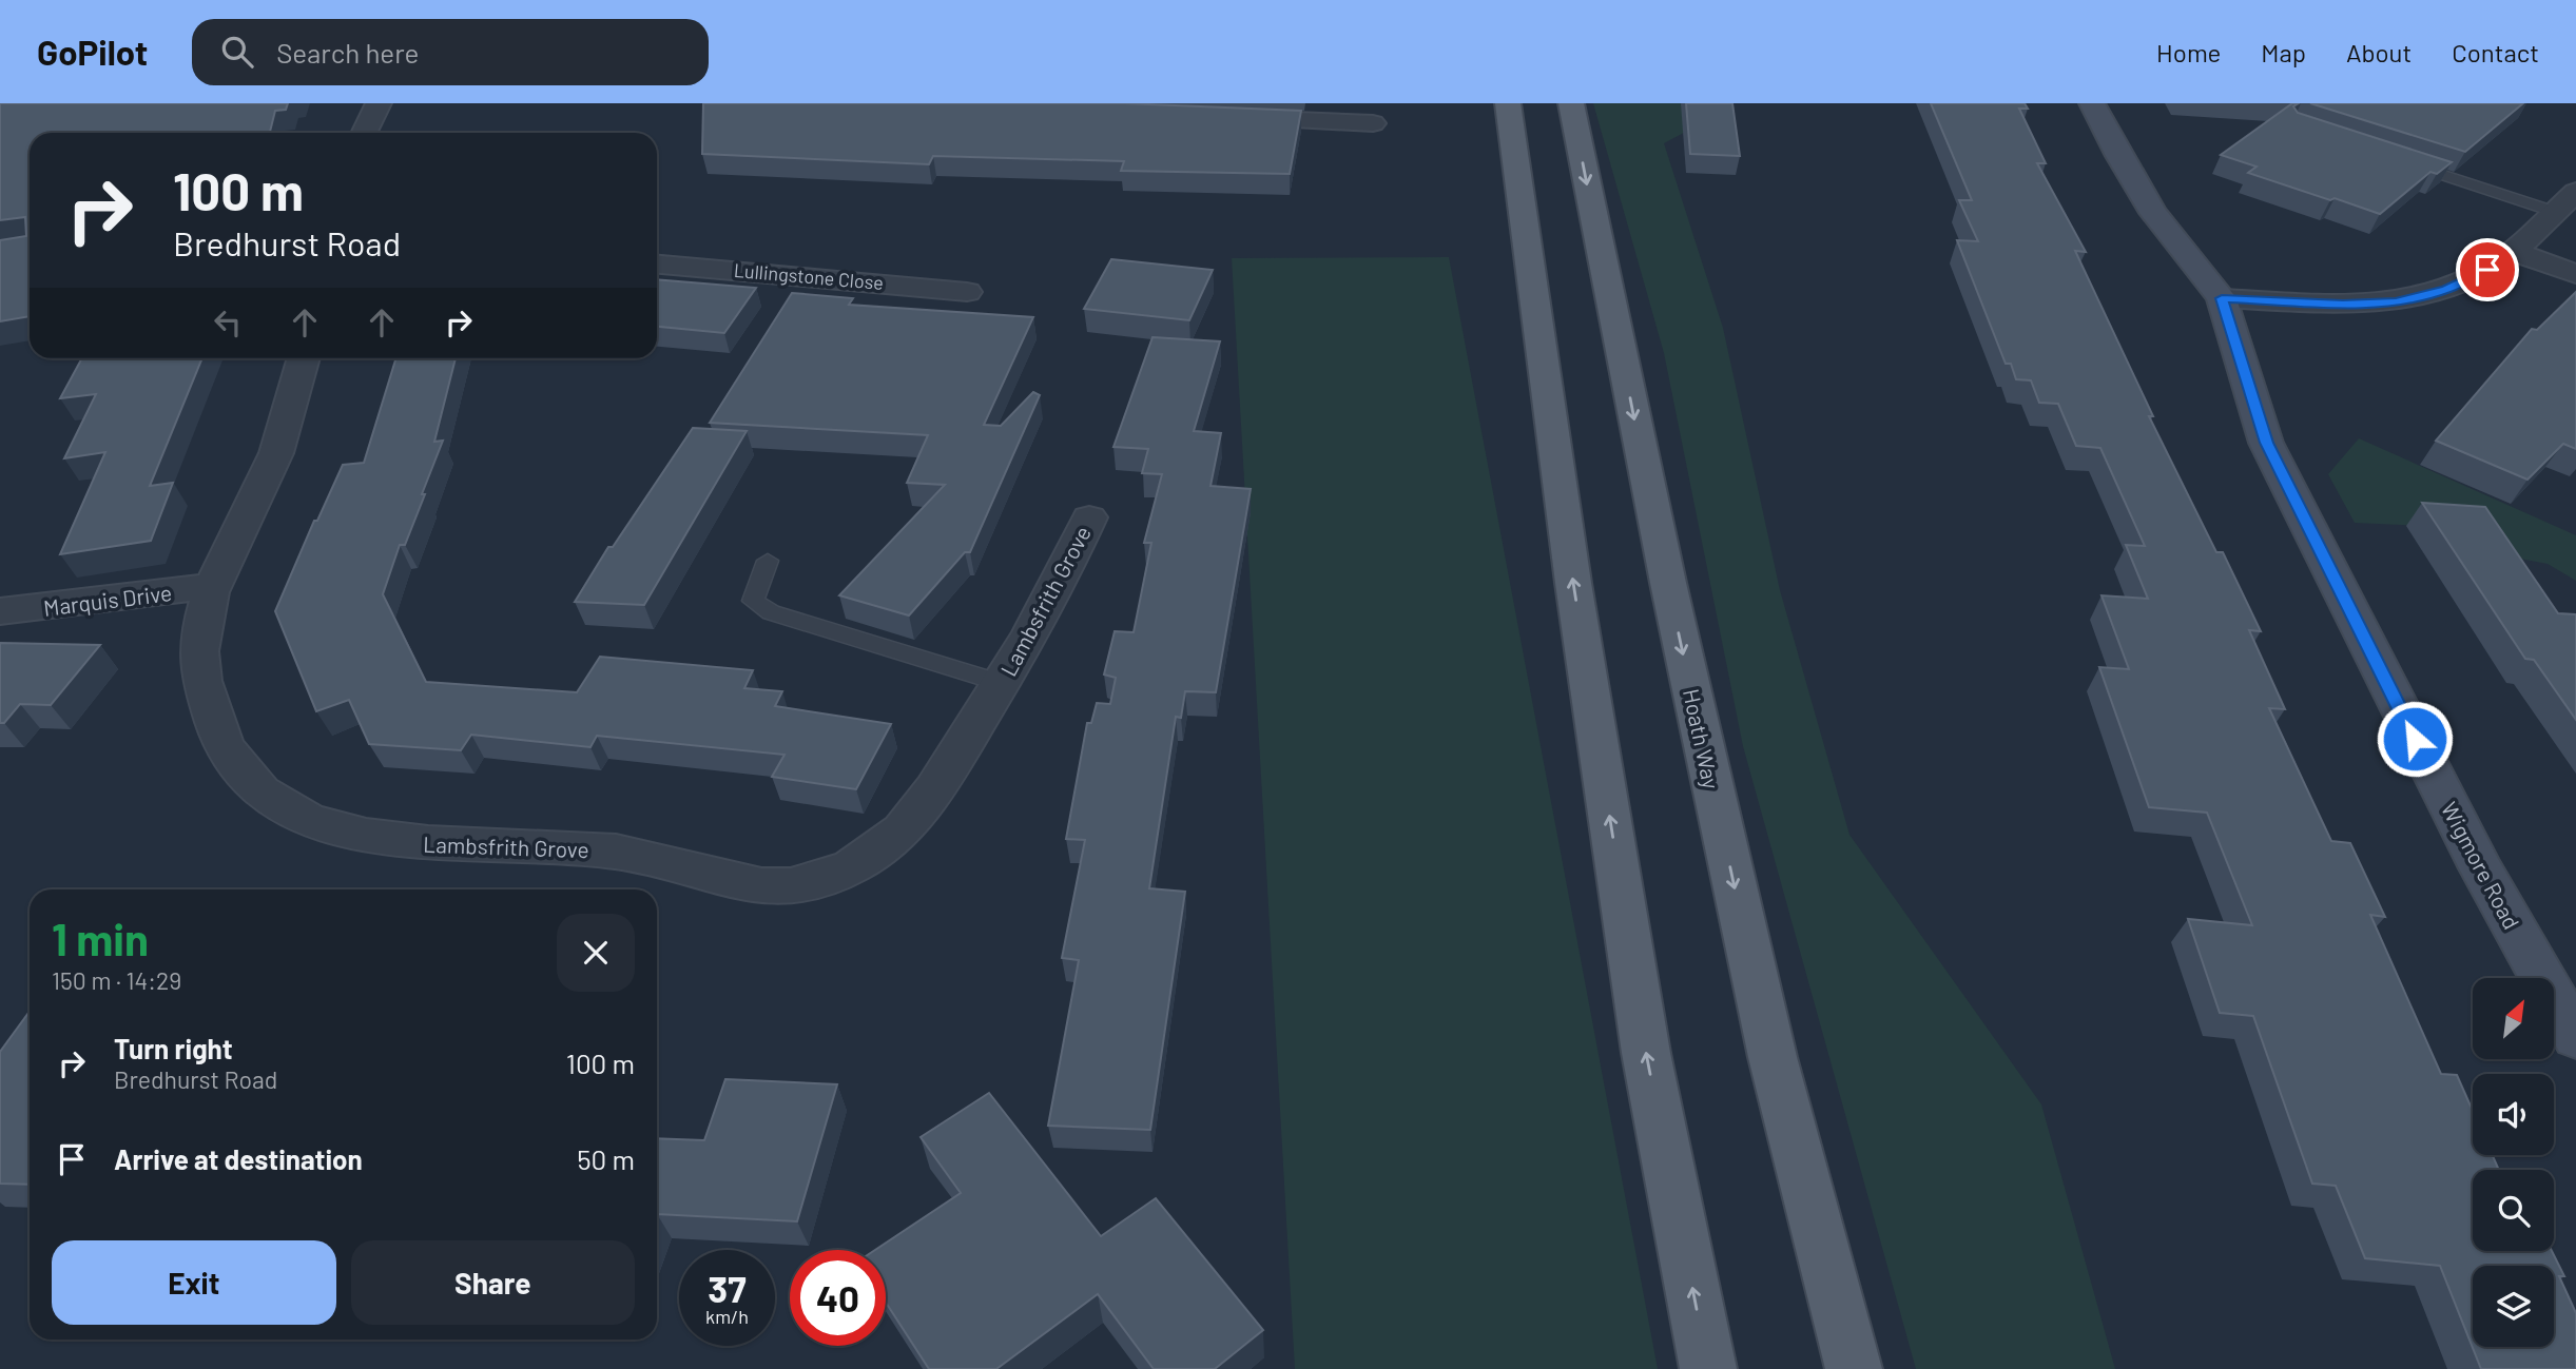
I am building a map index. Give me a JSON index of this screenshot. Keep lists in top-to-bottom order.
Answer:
{
  "streets": {
    "main road": ["Hoath Way"],
    "street": [
      "Lullingstone Close",
      "Marquis Drive",
      "Lambsfrith Grove",
      "Wigmore Road"
    ]
  },
  "crossings": [
    ["Marquis Drive", "Lambsfrith Grove"]
  ],
  "north": "top right",
  "page": {
    "header": "GoPilot",
    "search": "Search here",
    "nav": [
      "Home",
      "Map",
      "About",
      "Contact"
    ],
    "turn": ["100 m", "Bredhurst Road"],
    "heading": ["1 min", "150 m · 14:29"],
    "list": [
      {
        "name": "Turn right",
        "note": "Bredhurst Road",
        "value": "100 m"
      },
      {
        "name": "Arrive at destination",
        "value": "50 m"
      }
    ],
    "buttons": ["Exit", "Share"],
    "speed": "37 km/h",
    "limit": "40"
  }
}
